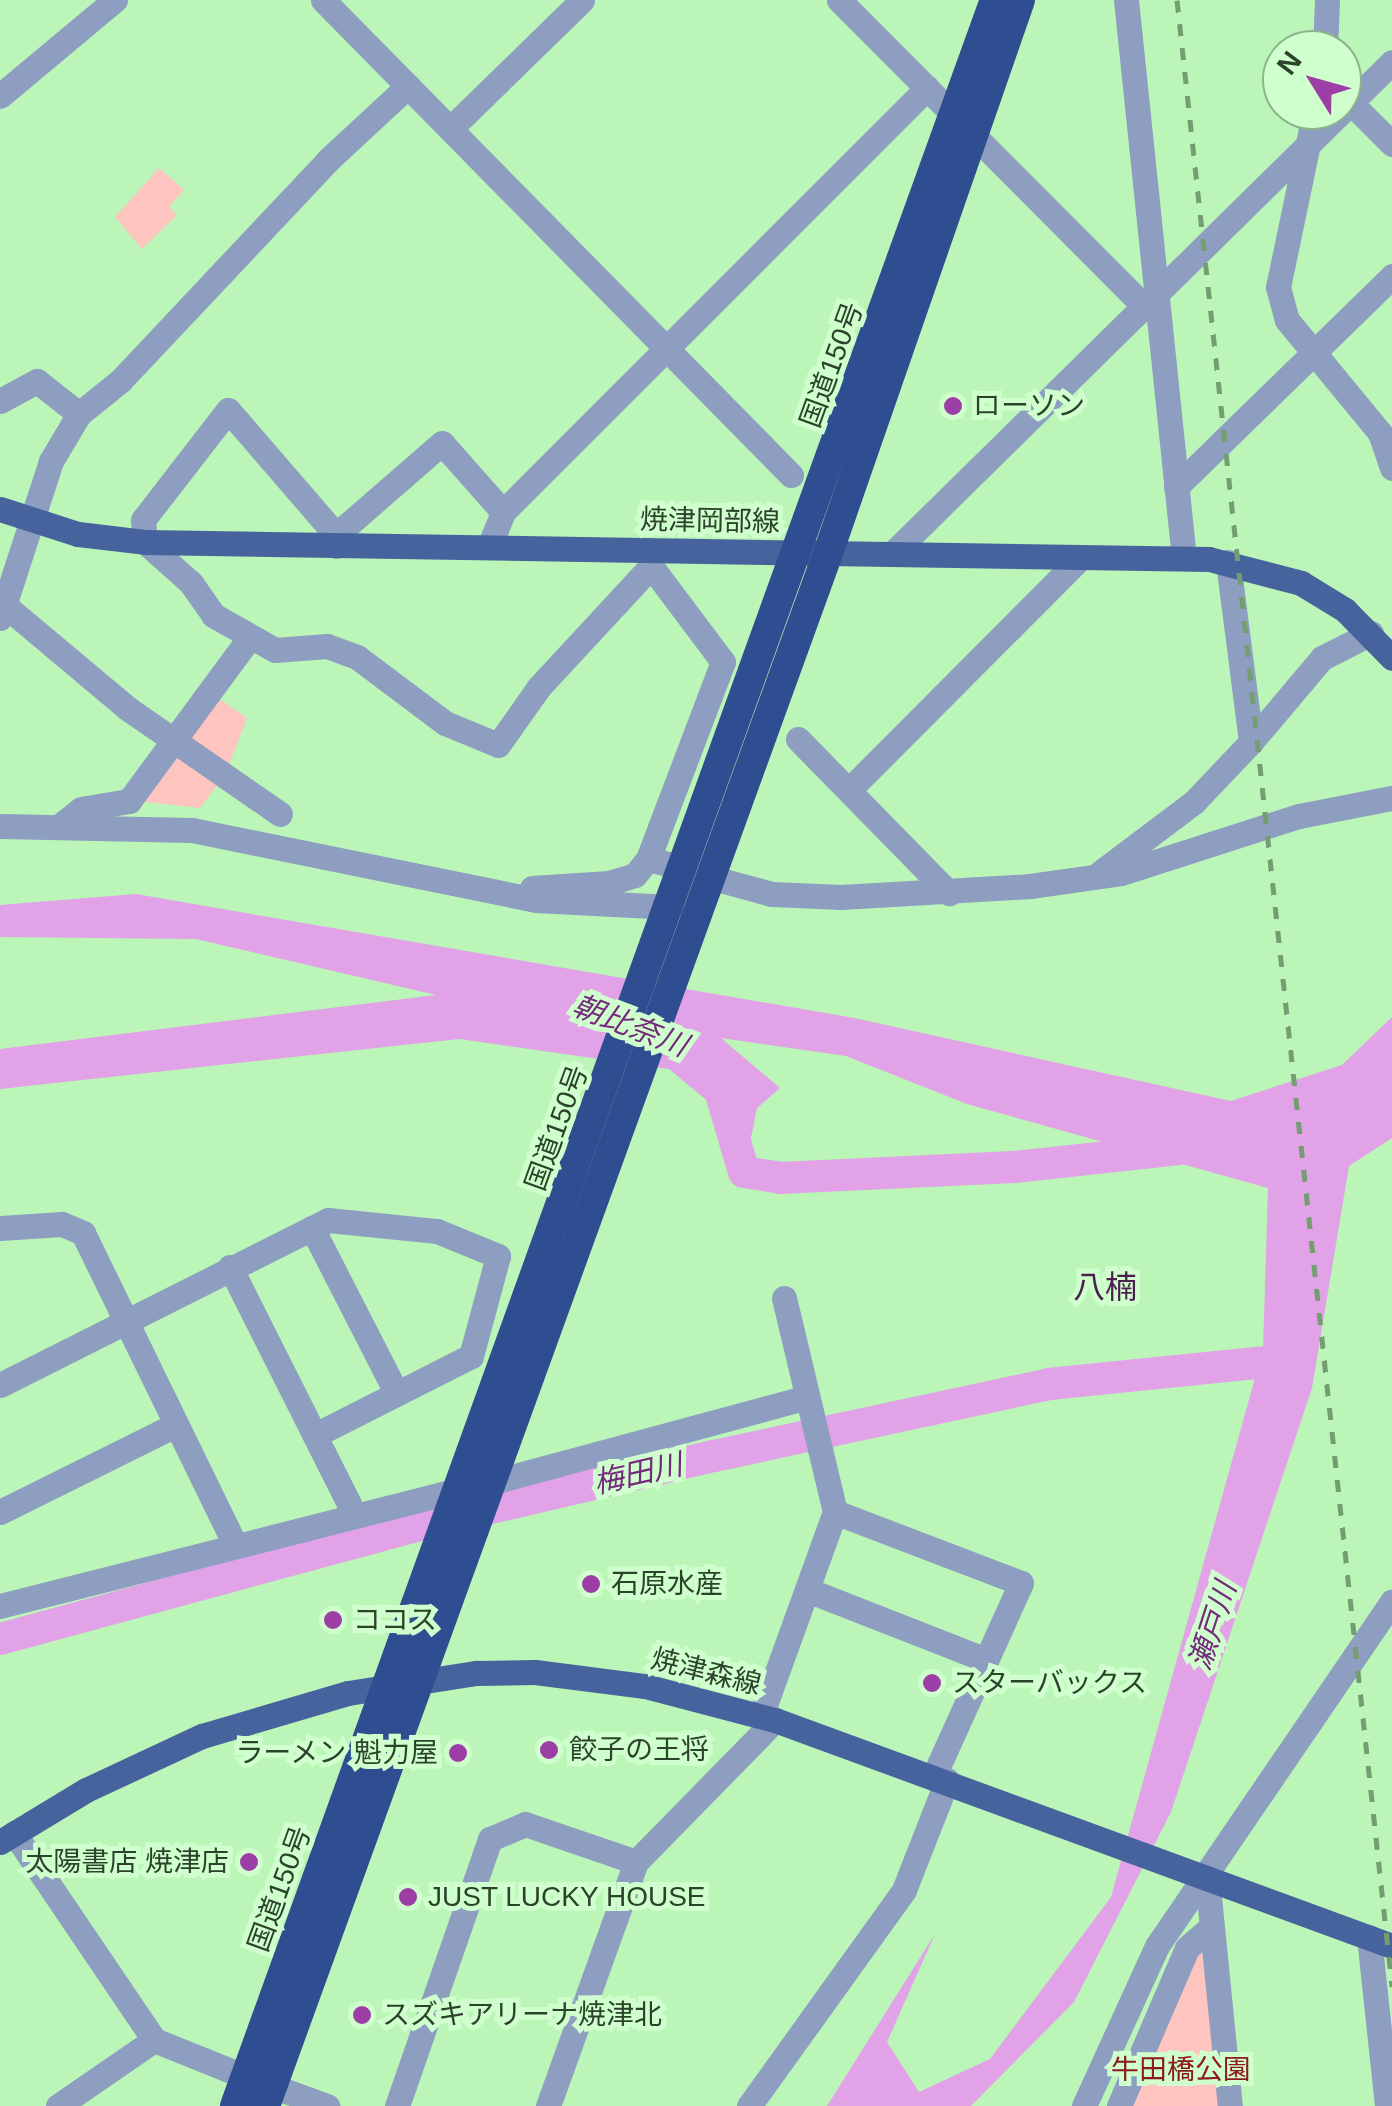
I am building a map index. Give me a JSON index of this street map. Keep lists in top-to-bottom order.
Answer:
{
  "streets": {
    "highway": ["国道150号"],
    "main road": ["焼津岡部線", "焼津森線"]
  },
  "crossings": [
    ["国道150号", "焼津岡部線"],
    ["国道150号", "焼津森線"]
  ],
  "districts": ["八楠"],
  "water": ["朝比奈川", "梅田川", "瀬戸川"],
  "parks": ["牛田橋公園"],
  "places": [
    "ローソン",
    "石原水産",
    "ココス",
    "スターバックス",
    "餃子の王将",
    "ラーメン 魁力屋",
    "太陽書店 焼津店",
    "JUST LUCKY HOUSE",
    "スズキアリーナ焼津北"
  ],
  "north": "top left"
}
